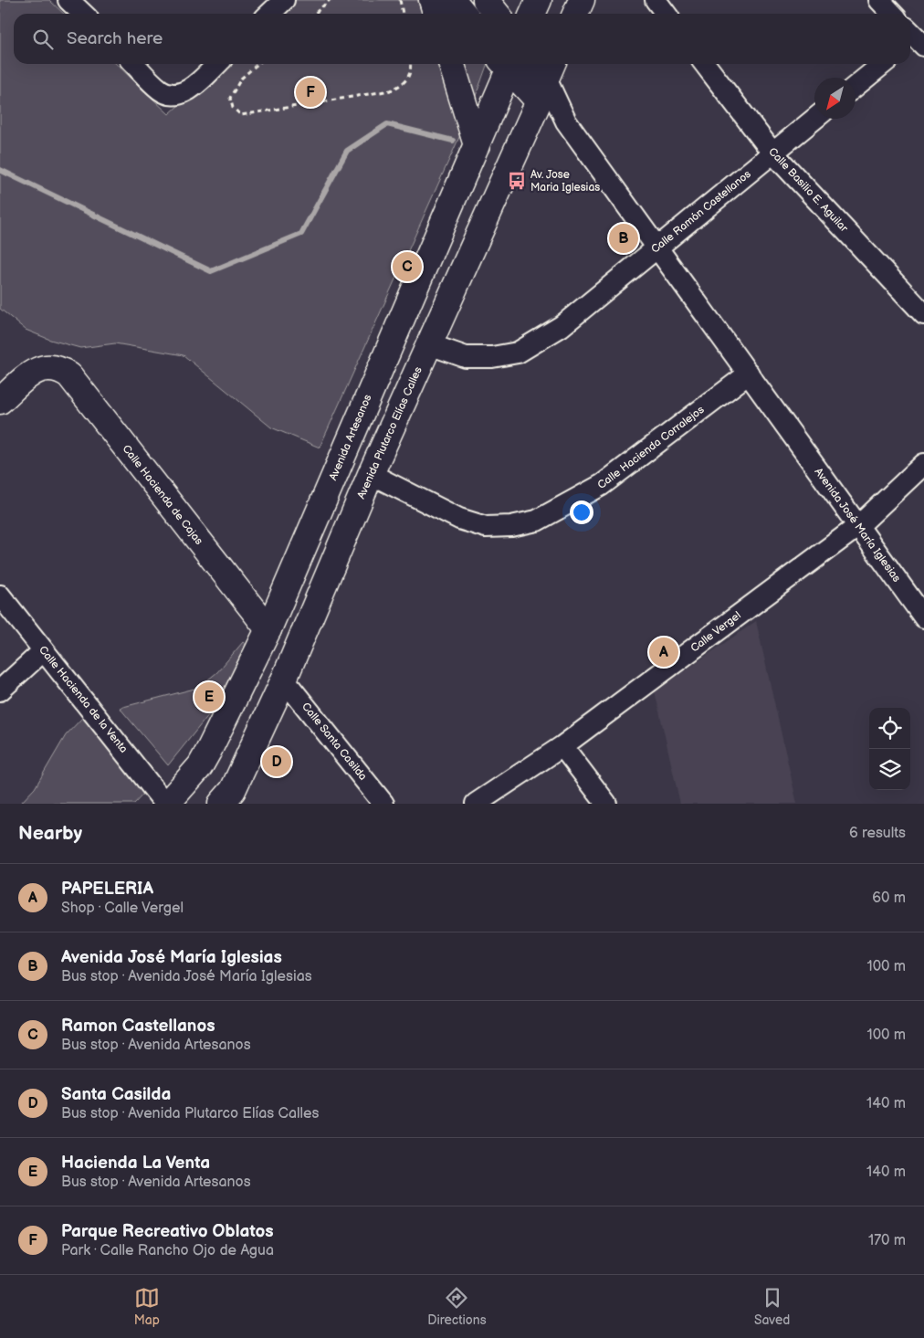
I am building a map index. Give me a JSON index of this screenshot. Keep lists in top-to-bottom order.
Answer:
{
  "streets": {
    "main road": [
      "Avenida Plutarco Elías Calles",
      "Avenida Artesanos",
      "Calle Hacienda de Cajas",
      "Avenida José María Iglesias"
    ],
    "street": [
      "Calle Basilio E. Aguilar",
      "Calle Ramón Castellanos",
      "Calle Hacienda Corralejos",
      "Calle Vergel",
      "Calle Hacienda de la Venta",
      "Calle Santa Casilda"
    ]
  },
  "crossings": [
    ["Calle Basilio E. Aguilar", "Calle Ramón Castellanos"],
    ["Calle Ramón Castellanos", "Avenida Plutarco Elías Calles"],
    ["Calle Ramón Castellanos", "Avenida José María Iglesias"],
    ["Avenida Plutarco Elías Calles", "Calle Hacienda Corralejos"],
    ["Avenida Plutarco Elías Calles", "Avenida José María Iglesias"],
    ["Avenida Plutarco Elías Calles", "Calle Santa Casilda"],
    ["Avenida Artesanos", "Calle Hacienda de Cajas"],
    ["Avenida Artesanos", "Calle Hacienda de la Venta"],
    ["Calle Hacienda Corralejos", "Avenida José María Iglesias"],
    ["Avenida José María Iglesias", "Calle Vergel"]
  ],
  "places": {
    "bus stop": ["Av. Jose Maria Iglesias"]
  },
  "north": "bottom left",
  "page": {
    "search": "Search here",
    "pins": [
      "F",
      "B",
      "C",
      "A",
      "E",
      "D"
    ],
    "heading": ["Nearby", "6 results"],
    "list": [
      {
        "mark": "A",
        "name": "PAPELERIA",
        "note": "Shop · Calle Vergel",
        "value": "60 m"
      },
      {
        "mark": "B",
        "name": "Avenida José María Iglesias",
        "note": "Bus stop · Avenida José María Iglesias",
        "value": "100 m"
      },
      {
        "mark": "C",
        "name": "Ramon Castellanos",
        "note": "Bus stop · Avenida Artesanos",
        "value": "100 m"
      },
      {
        "mark": "D",
        "name": "Santa Casilda",
        "note": "Bus stop · Avenida Plutarco Elías Calles",
        "value": "140 m"
      },
      {
        "mark": "E",
        "name": "Hacienda La Venta",
        "note": "Bus stop · Avenida Artesanos",
        "value": "140 m"
      },
      {
        "mark": "F",
        "name": "Parque Recreativo Oblatos",
        "note": "Park · Calle Rancho Ojo de Agua",
        "value": "170 m"
      }
    ],
    "nav": ["Map", "Directions", "Saved"]
  }
}
